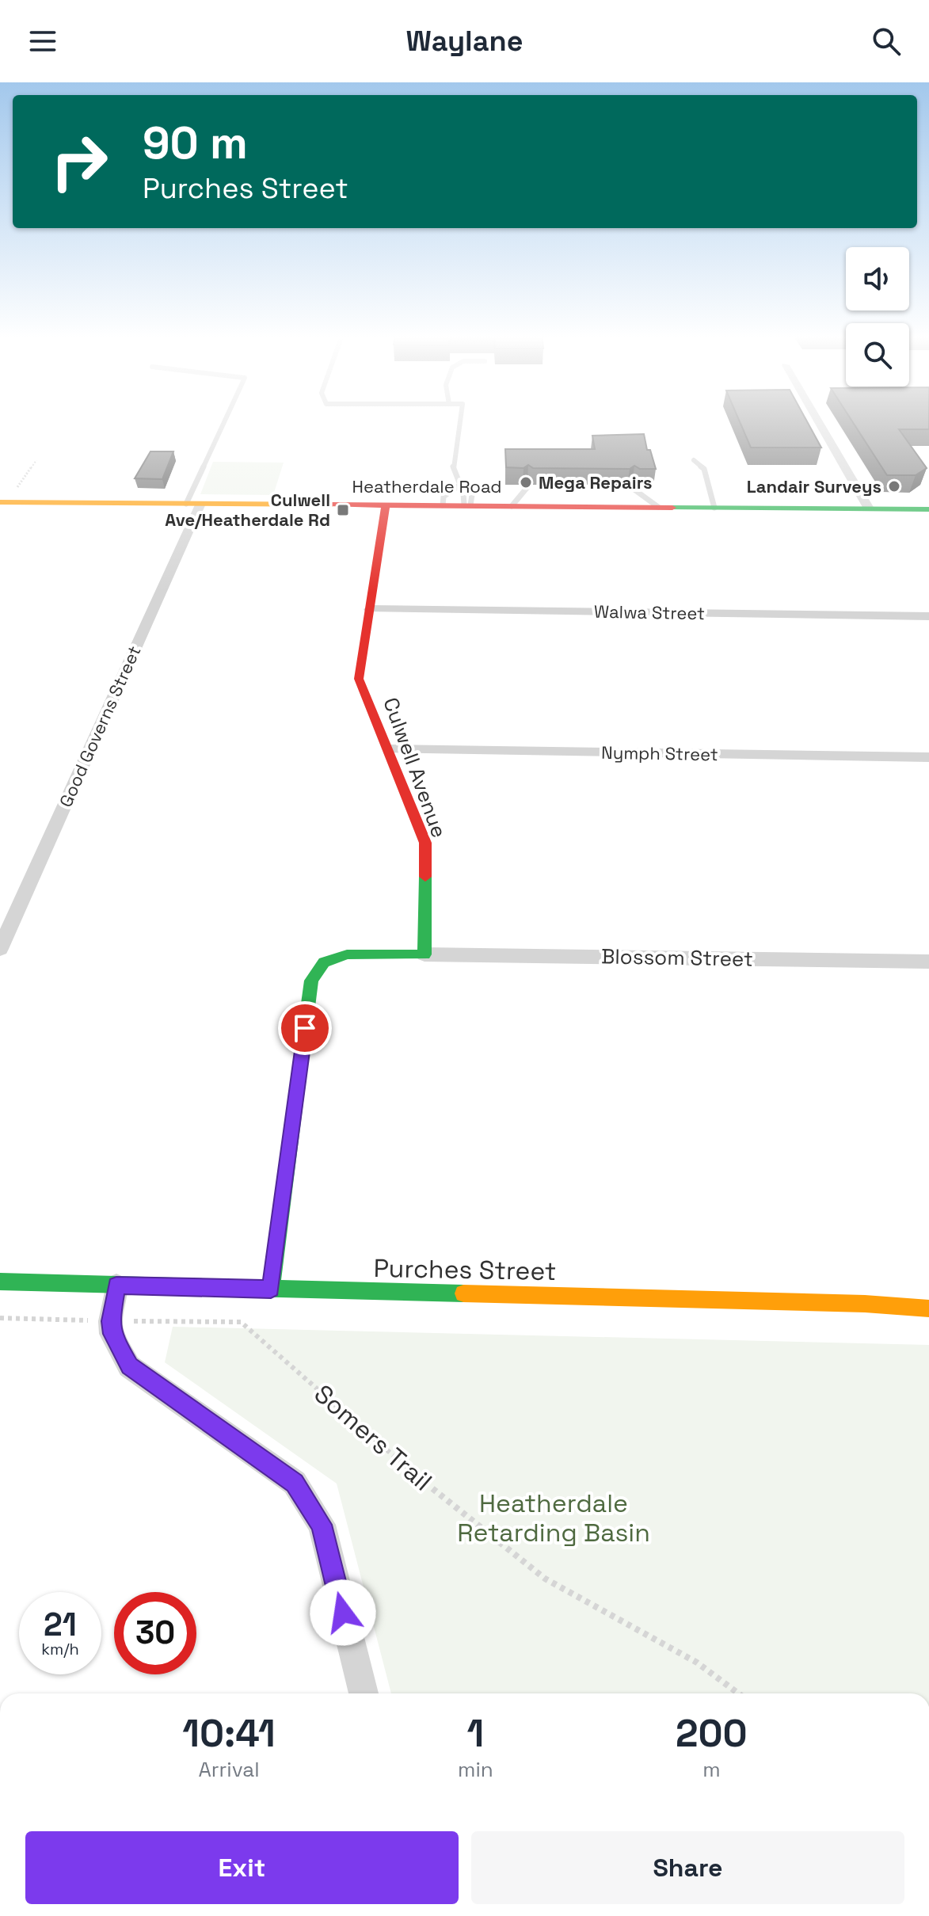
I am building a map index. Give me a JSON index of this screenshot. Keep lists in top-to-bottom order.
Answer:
{
  "streets": {
    "street": [
      "Heatherdale Road",
      "Walwa Street",
      "Good Governs Street",
      "Nymph Street",
      "Culwell Avenue",
      "Blossom Street",
      "Purches Street"
    ],
    "path": ["Somers Trail"]
  },
  "crossings": [
    ["Heatherdale Road", "Good Governs Street"],
    ["Heatherdale Road", "Culwell Avenue"],
    ["Walwa Street", "Culwell Avenue"],
    ["Nymph Street", "Culwell Avenue"],
    ["Culwell Avenue", "Blossom Street"]
  ],
  "parks": ["Heatherdale Retarding Basin"],
  "places": {
    "other": ["Mega Repairs", "Landair Surveys"],
    "transit": ["Culwell Ave/Heatherdale Rd"]
  },
  "page": {
    "header": "Waylane",
    "turn": ["90 m", "Purches Street"],
    "speed": "21 km/h",
    "limit": "30",
    "eta": [
      "10:41",
      "Arrival",
      "1",
      "min",
      "200",
      "m"
    ],
    "buttons": ["Exit", "Share"]
  }
}
